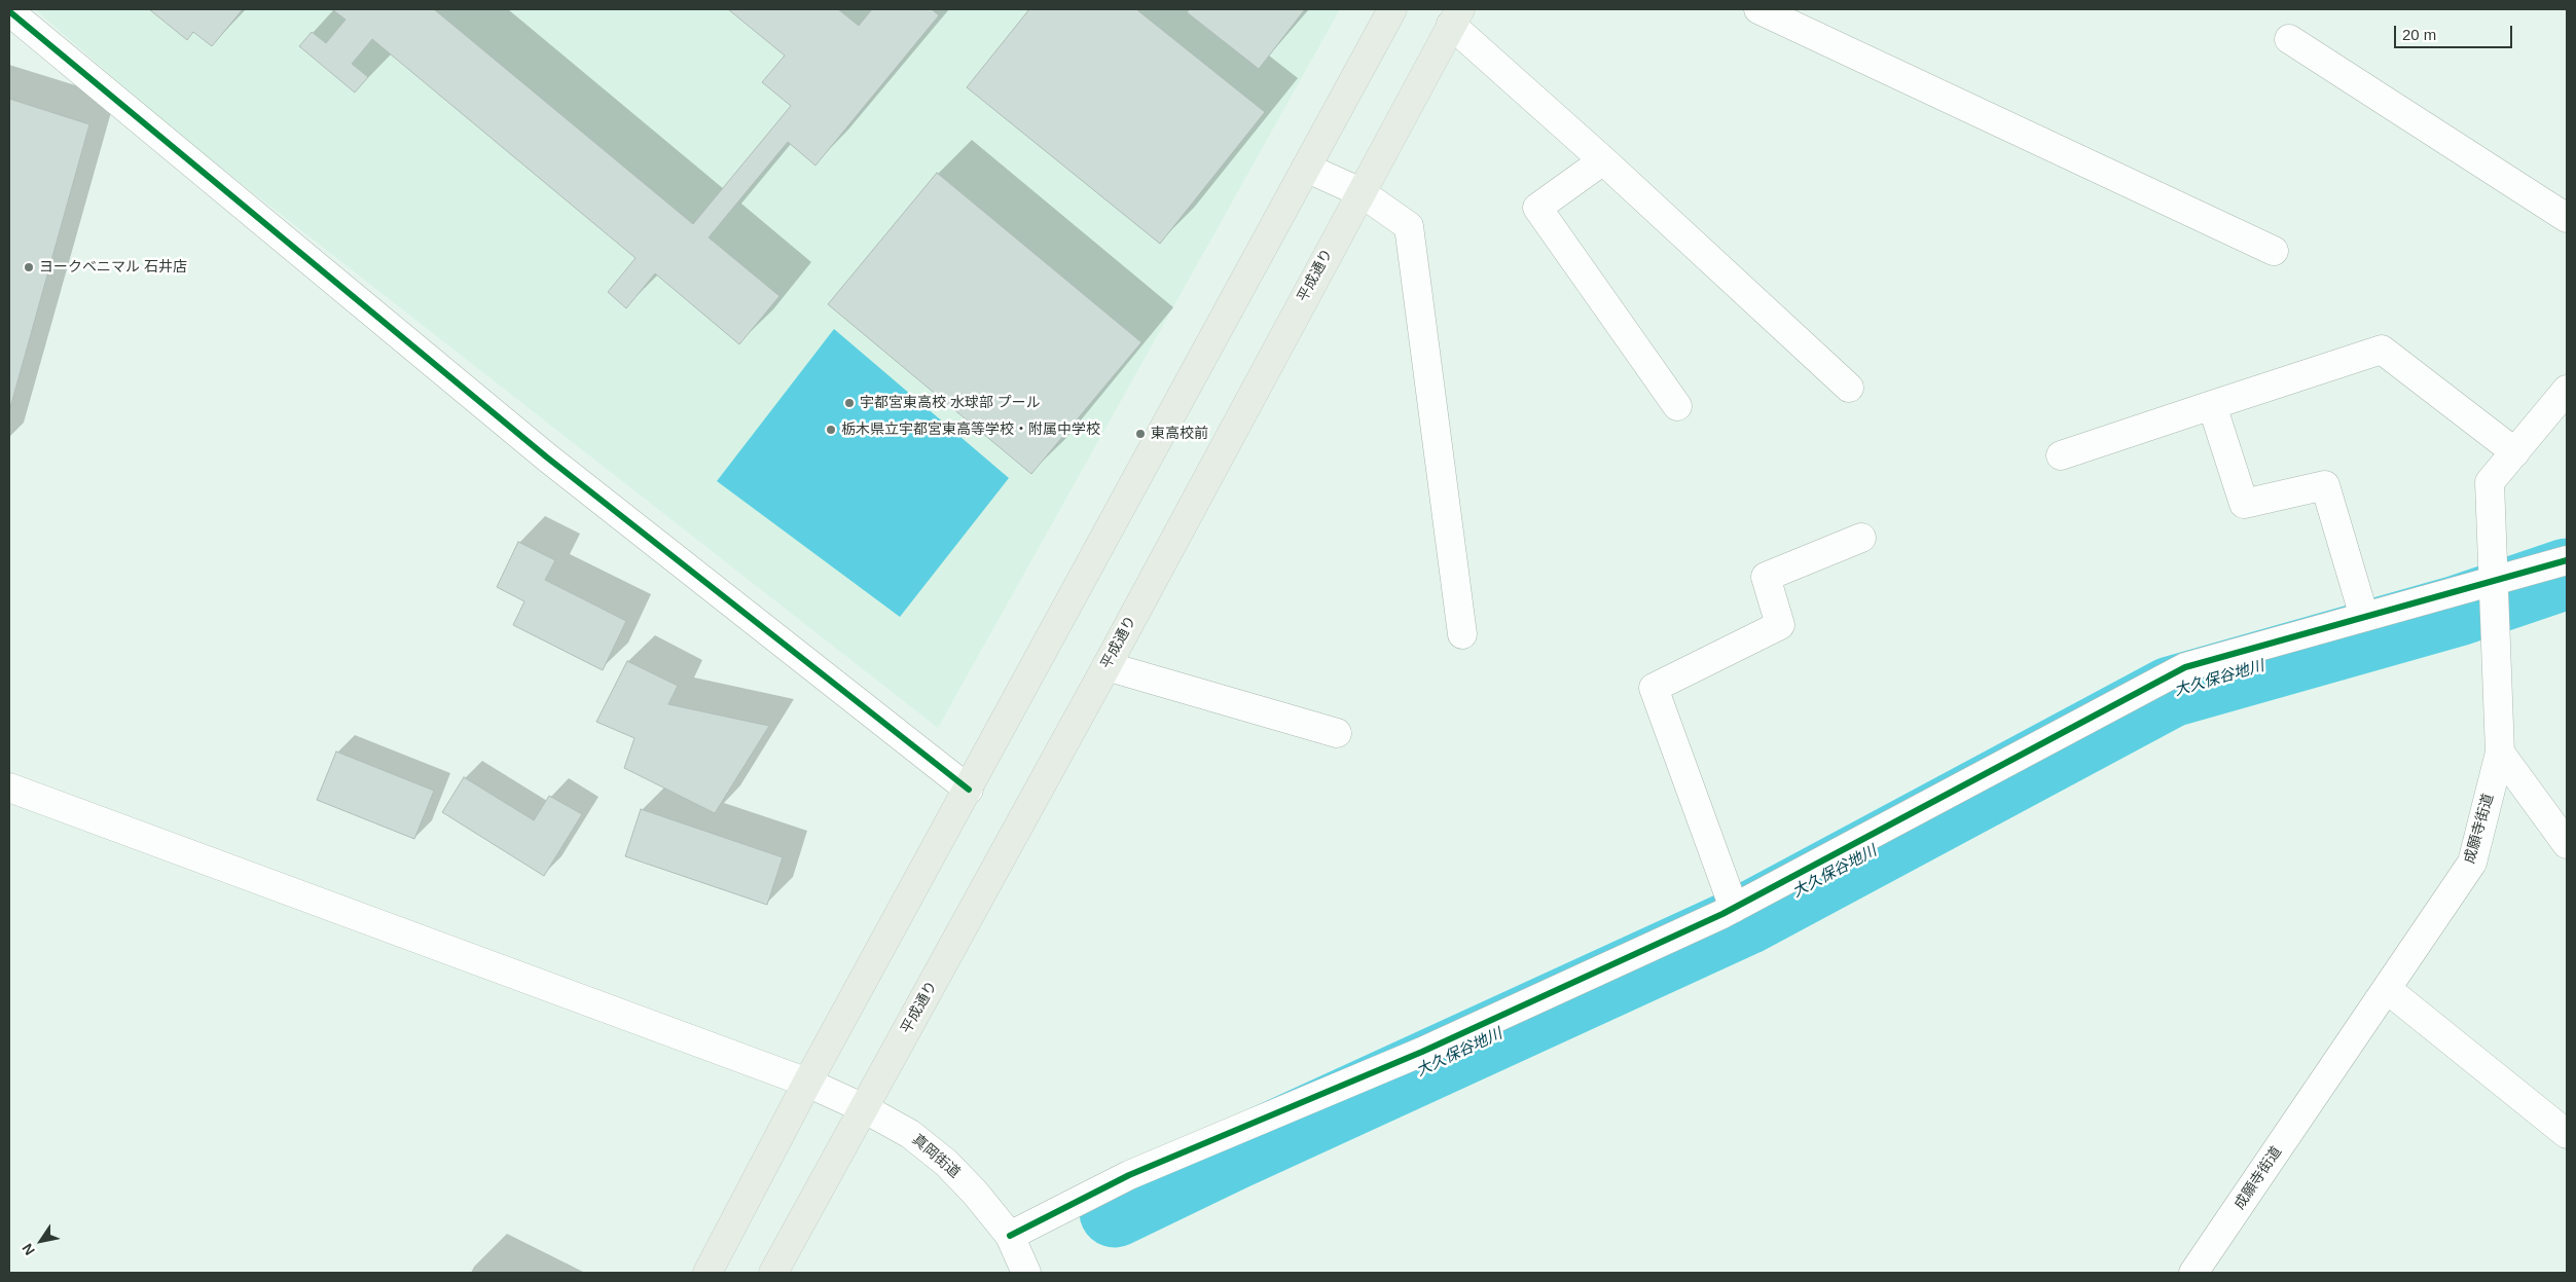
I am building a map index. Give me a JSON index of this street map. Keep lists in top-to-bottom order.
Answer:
{
  "streets": {
    "main road": ["平成通り"],
    "street": ["成願寺街道", "真岡街道"]
  },
  "crossings": [
    ["平成通り", "真岡街道"]
  ],
  "water": ["大久保谷地川"],
  "places": [
    "ヨークベニマル 石井店",
    "宇都宮東高校 水球部 プール",
    "栃木県立宇都宮東高等学校・附属中学校",
    "東高校前"
  ],
  "scale_bar": "20 m",
  "north": "bottom left"
}
